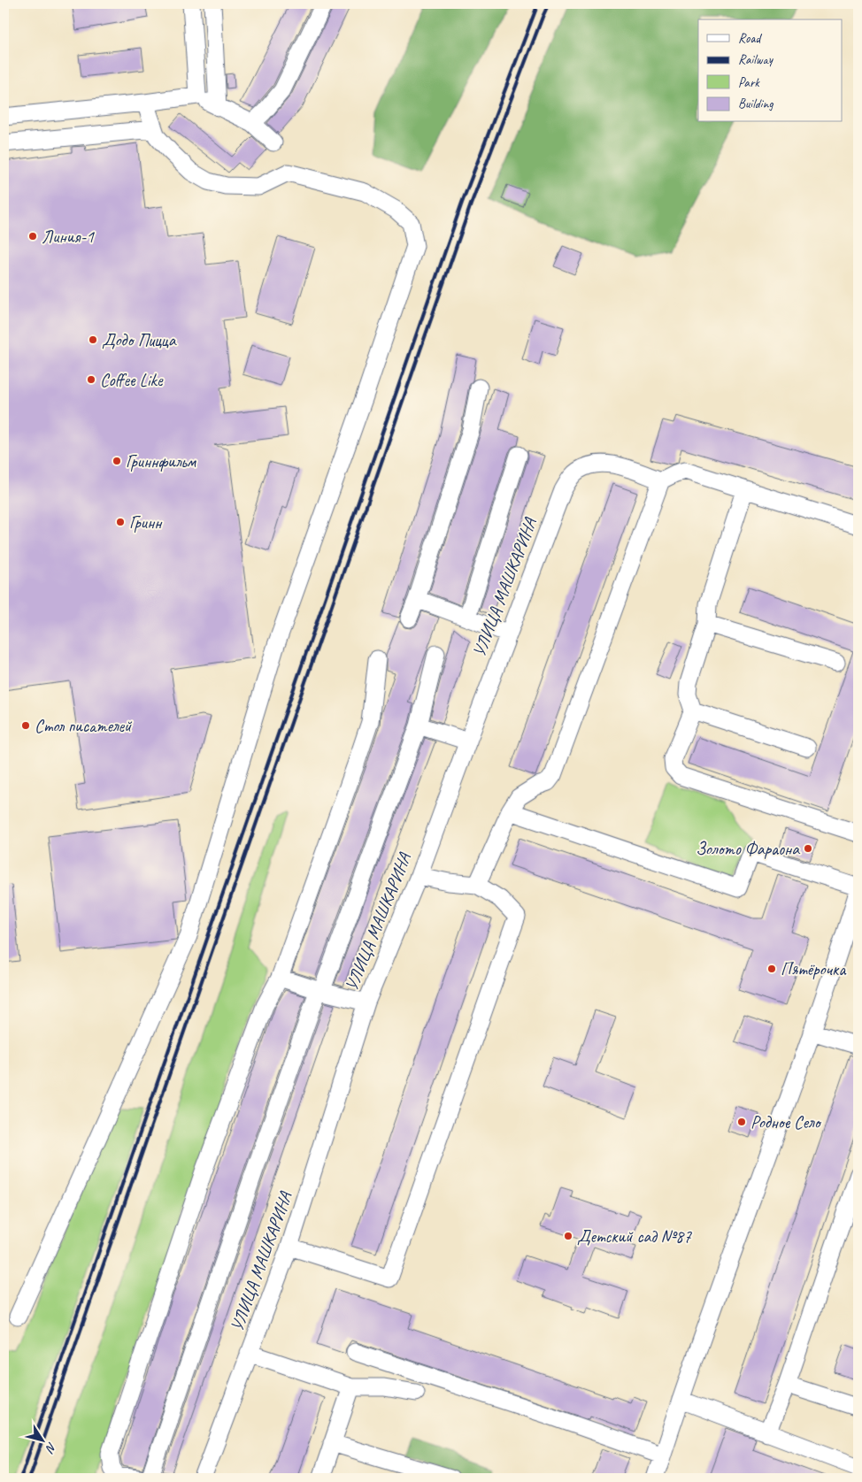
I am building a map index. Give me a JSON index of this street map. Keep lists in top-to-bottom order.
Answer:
{
  "streets": {
    "street": ["УЛИЦА МАШКАРИНА"]
  },
  "places": [
    "Линия-1",
    "Додо Пицца",
    "Coffee Like",
    "Гриннфильм",
    "Гринн",
    "Стол писателей",
    "Золото Фараона",
    "Пятёрочка",
    "Родное Село",
    "Детский сад №87"
  ],
  "legend": [
    "Road",
    "Railway",
    "Park",
    "Building"
  ],
  "north": "bottom right"
}
